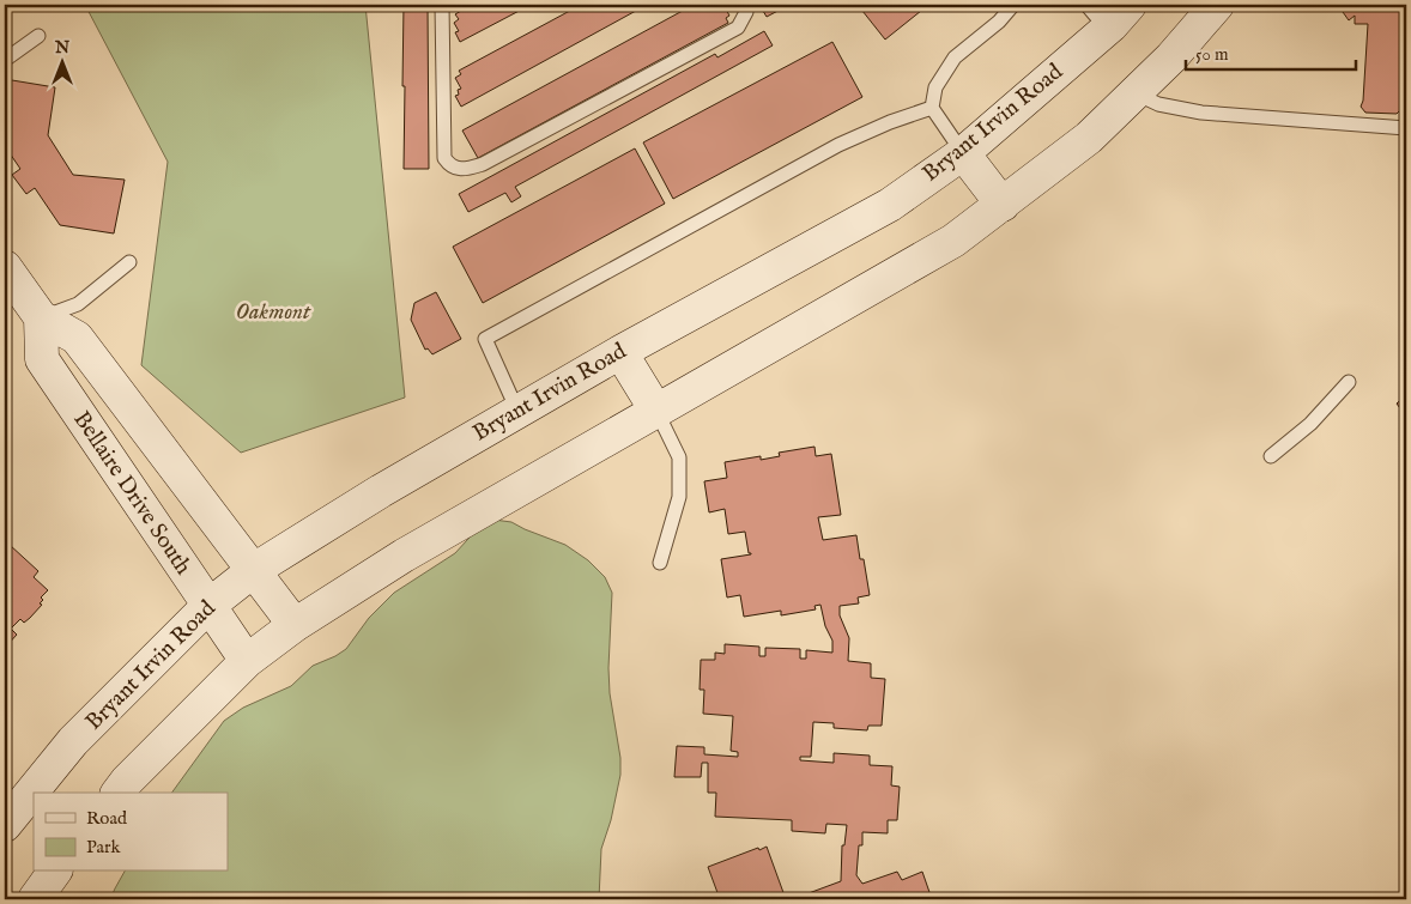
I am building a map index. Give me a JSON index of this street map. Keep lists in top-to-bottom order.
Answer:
{
  "streets": {
    "main road": ["Bryant Irvin Road", "Bellaire Drive South"]
  },
  "crossings": [
    ["Bryant Irvin Road", "Bellaire Drive South"]
  ],
  "parks": ["Oakmont"],
  "legend": ["Road", "Park"],
  "scale_bar": "50 m",
  "north": "top"
}
